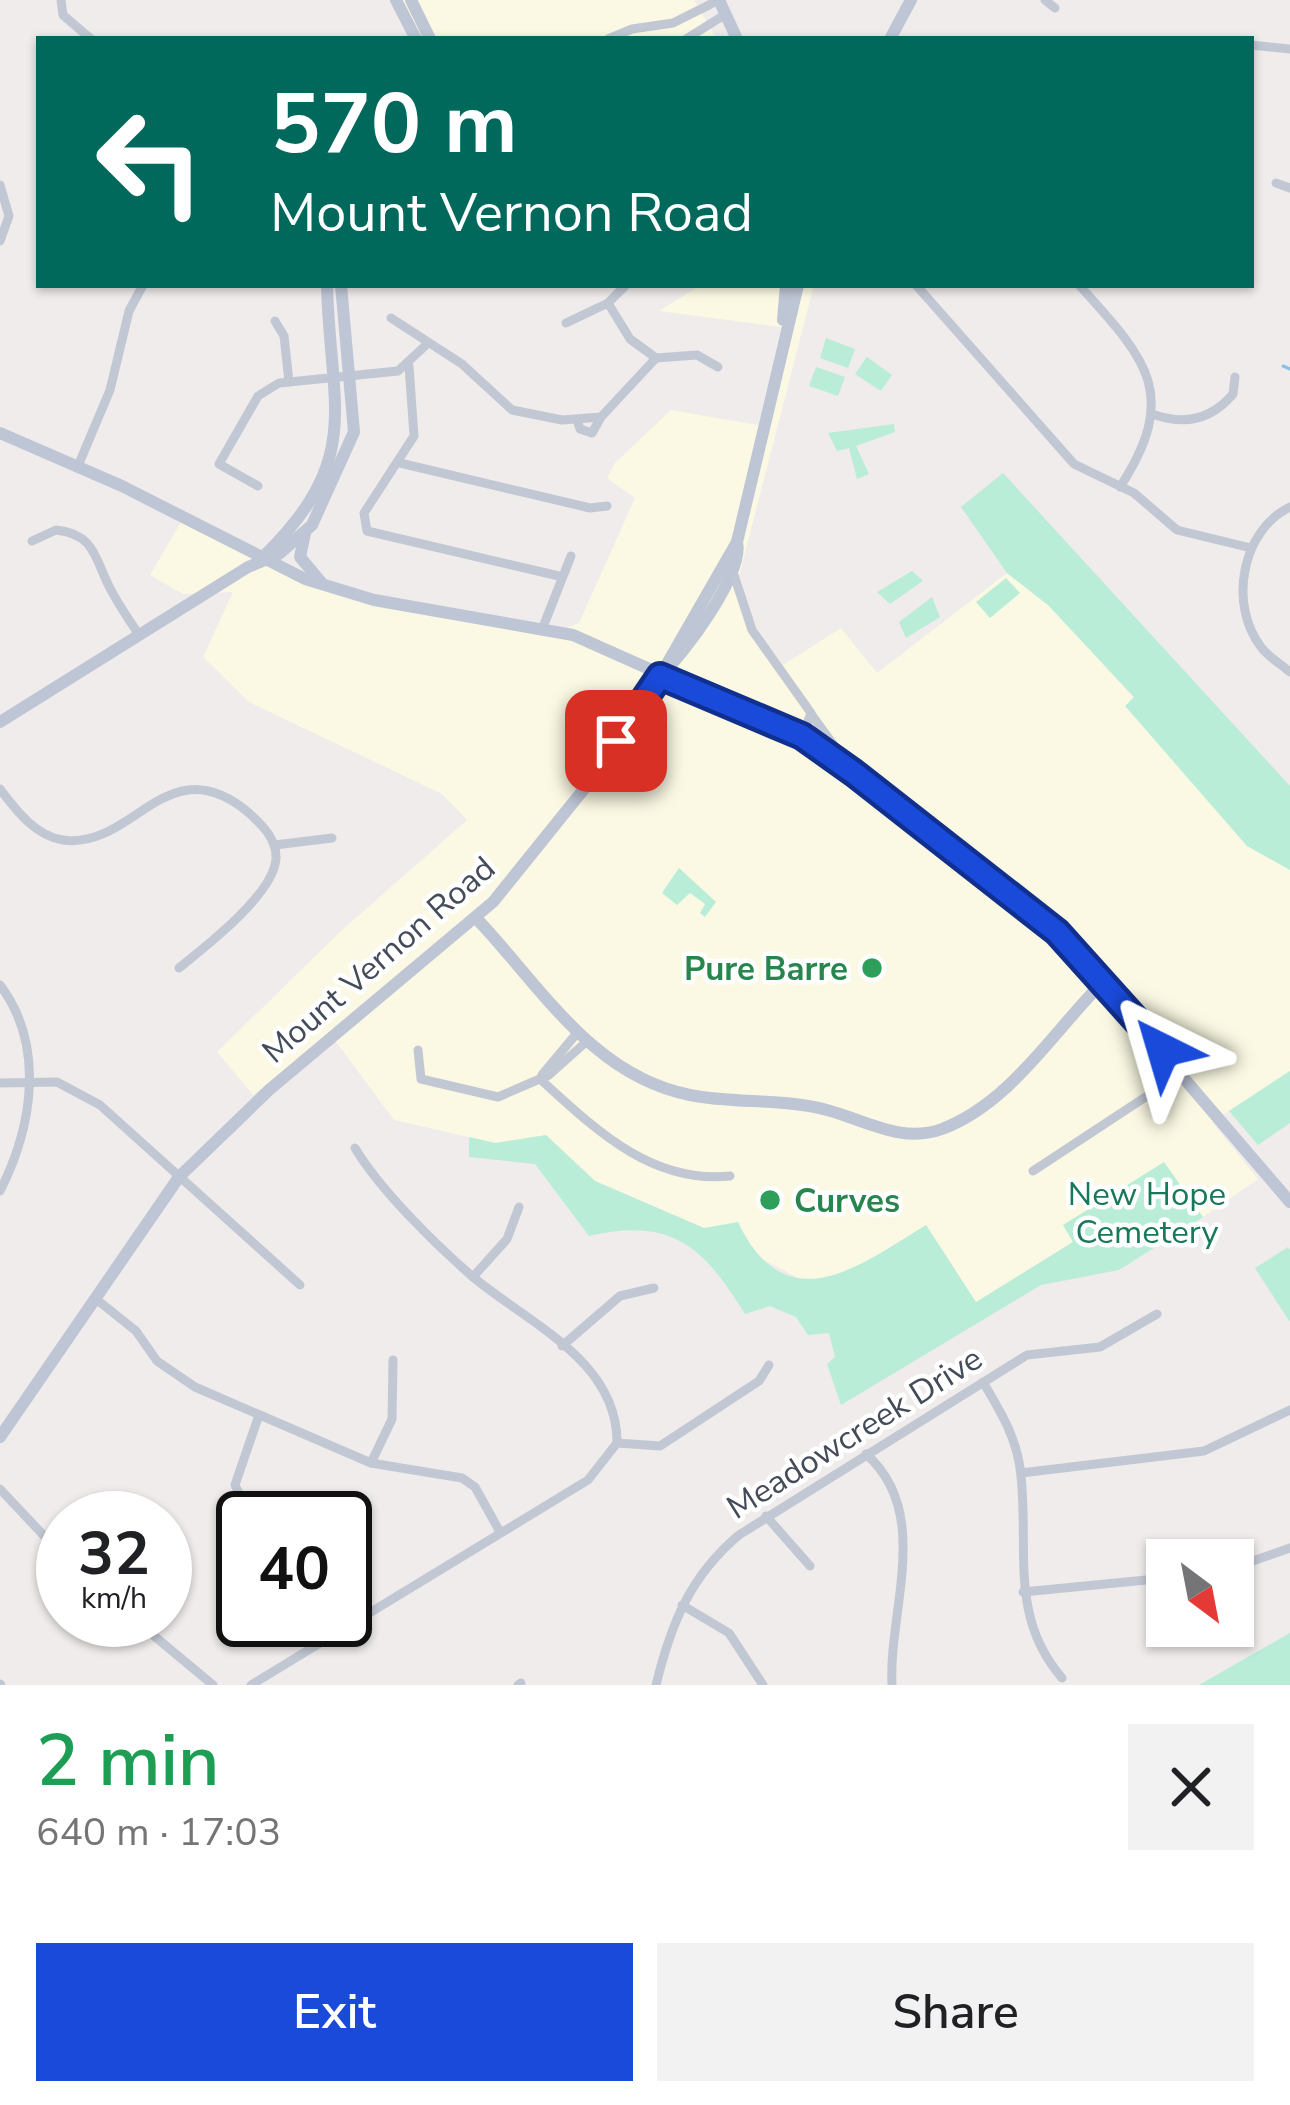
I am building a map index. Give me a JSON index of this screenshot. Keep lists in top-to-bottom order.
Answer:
{
  "streets": {
    "street": ["Mount Vernon Road", "Meadowcreek Drive"]
  },
  "parks": ["New Hope Cemetery"],
  "places": ["Pure Barre", "Curves"],
  "north": "bottom right",
  "page": {
    "turn": ["570 m", "Mount Vernon Road"],
    "speed": "32 km/h",
    "limit": "40",
    "heading": ["2 min", "640 m · 17:03"],
    "buttons": ["Exit", "Share"]
  }
}
